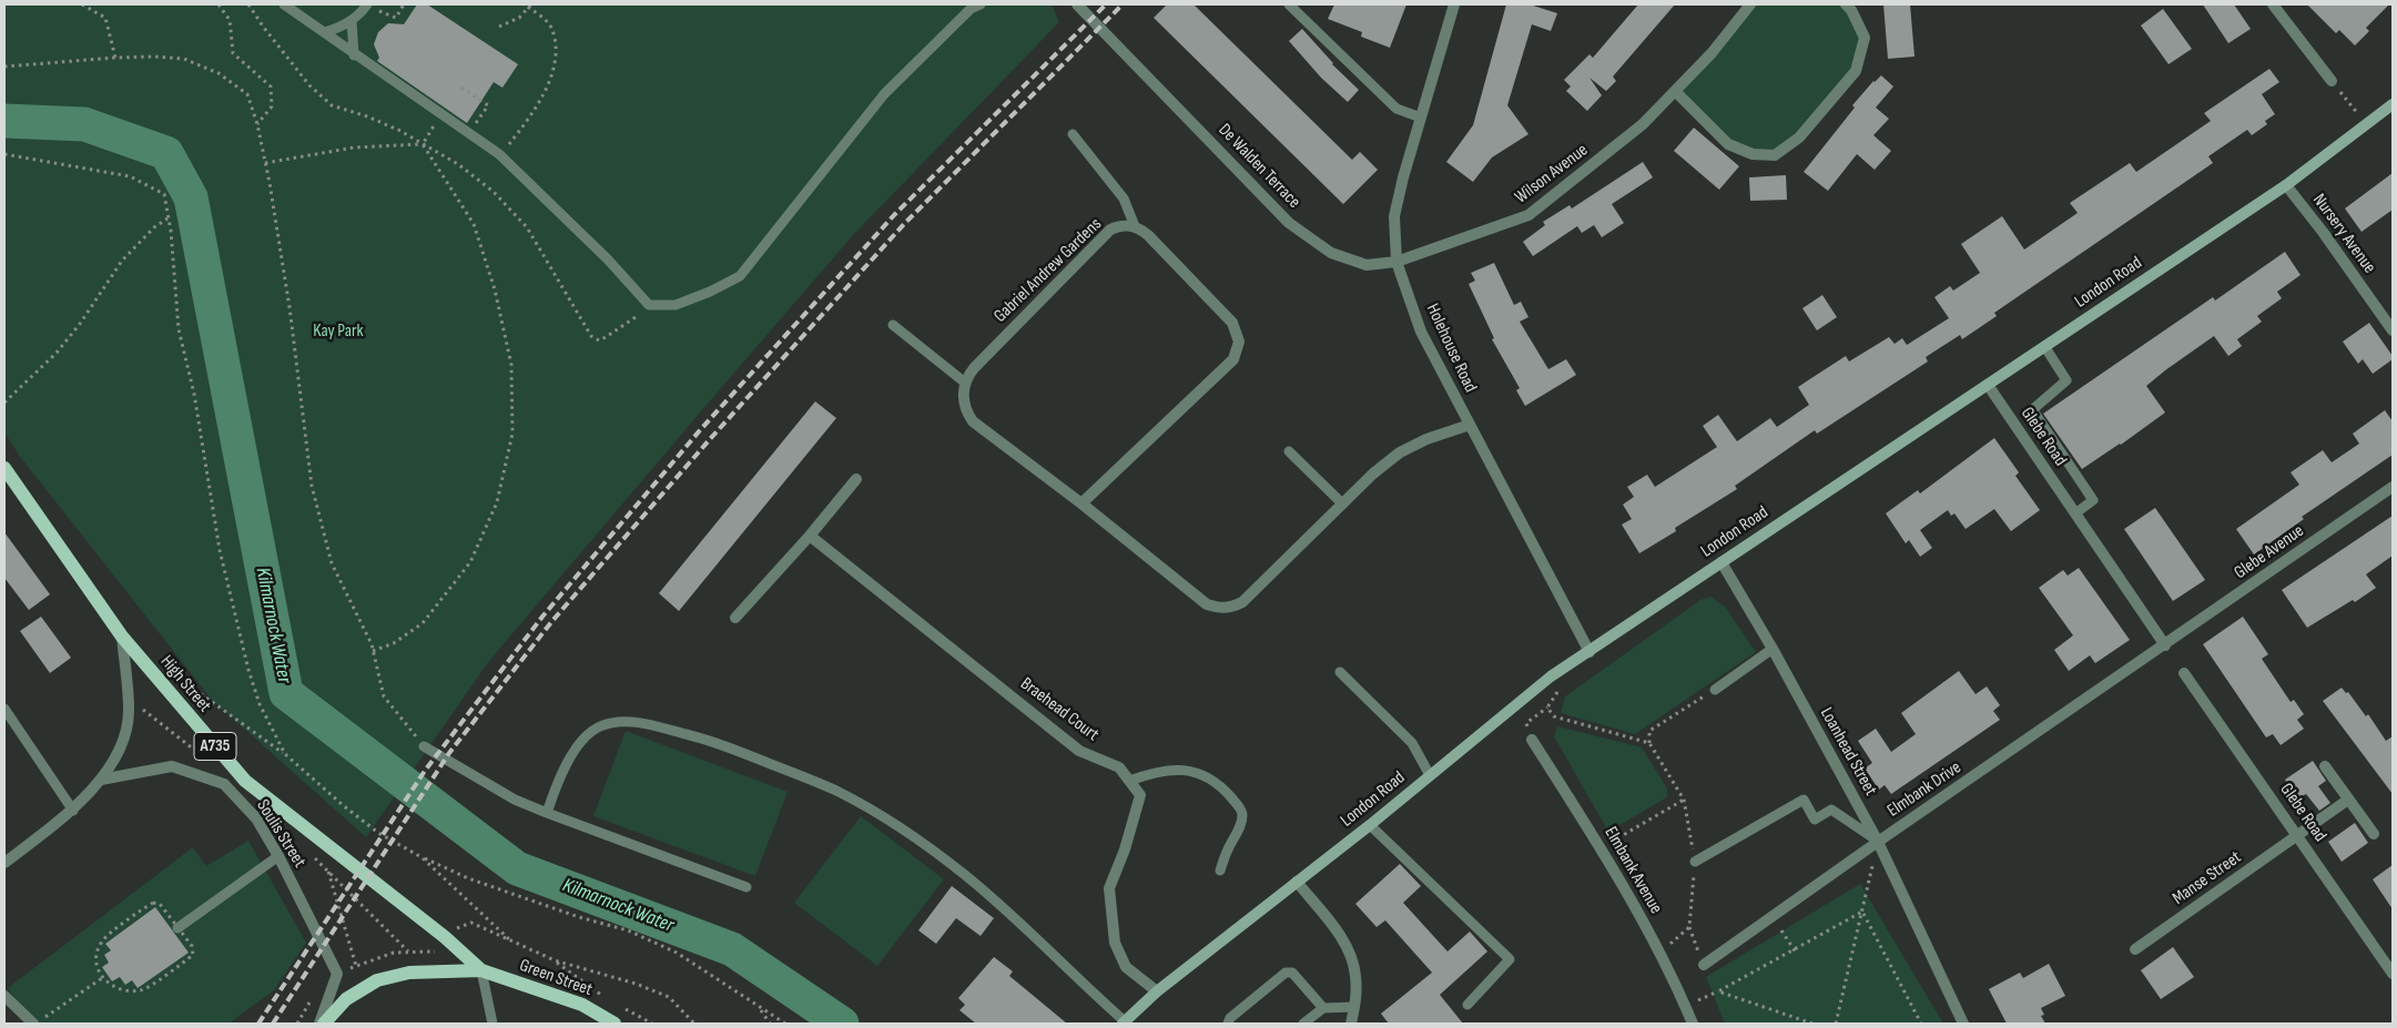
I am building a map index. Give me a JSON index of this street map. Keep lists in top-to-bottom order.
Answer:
{
  "streets": {
    "main road": [
      "London Road",
      "High Street",
      "A735",
      "Green Street"
    ],
    "street": [
      "De Walden Terrace",
      "Wilson Avenue",
      "Nursery Avenue",
      "Gabriel Andrew Gardens",
      "Holehouse Road",
      "Glebe Road",
      "Glebe Avenue",
      "Braehead Court",
      "Loanhead Street",
      "Elmbank Drive",
      "Soulis Street",
      "Elmbank Avenue",
      "Manse Street"
    ]
  },
  "crossings": [
    ["De Walden Terrace", "Wilson Avenue"],
    ["De Walden Terrace", "Holehouse Road"],
    ["Wilson Avenue", "Holehouse Road"],
    ["Nursery Avenue", "London Road"],
    ["London Road", "Holehouse Road"],
    ["London Road", "Glebe Road"],
    ["London Road", "Braehead Court"],
    ["London Road", "Loanhead Street"],
    ["Glebe Road", "Glebe Avenue"],
    ["Glebe Road", "Elmbank Drive"],
    ["Glebe Road", "Manse Street"],
    ["Glebe Avenue", "Elmbank Drive"],
    ["High Street", "A735"],
    ["High Street", "Green Street"],
    ["A735", "Green Street"],
    ["Loanhead Street", "Elmbank Drive"]
  ],
  "water": ["Kilmarnock Water"],
  "parks": ["Kay Park"]
}
